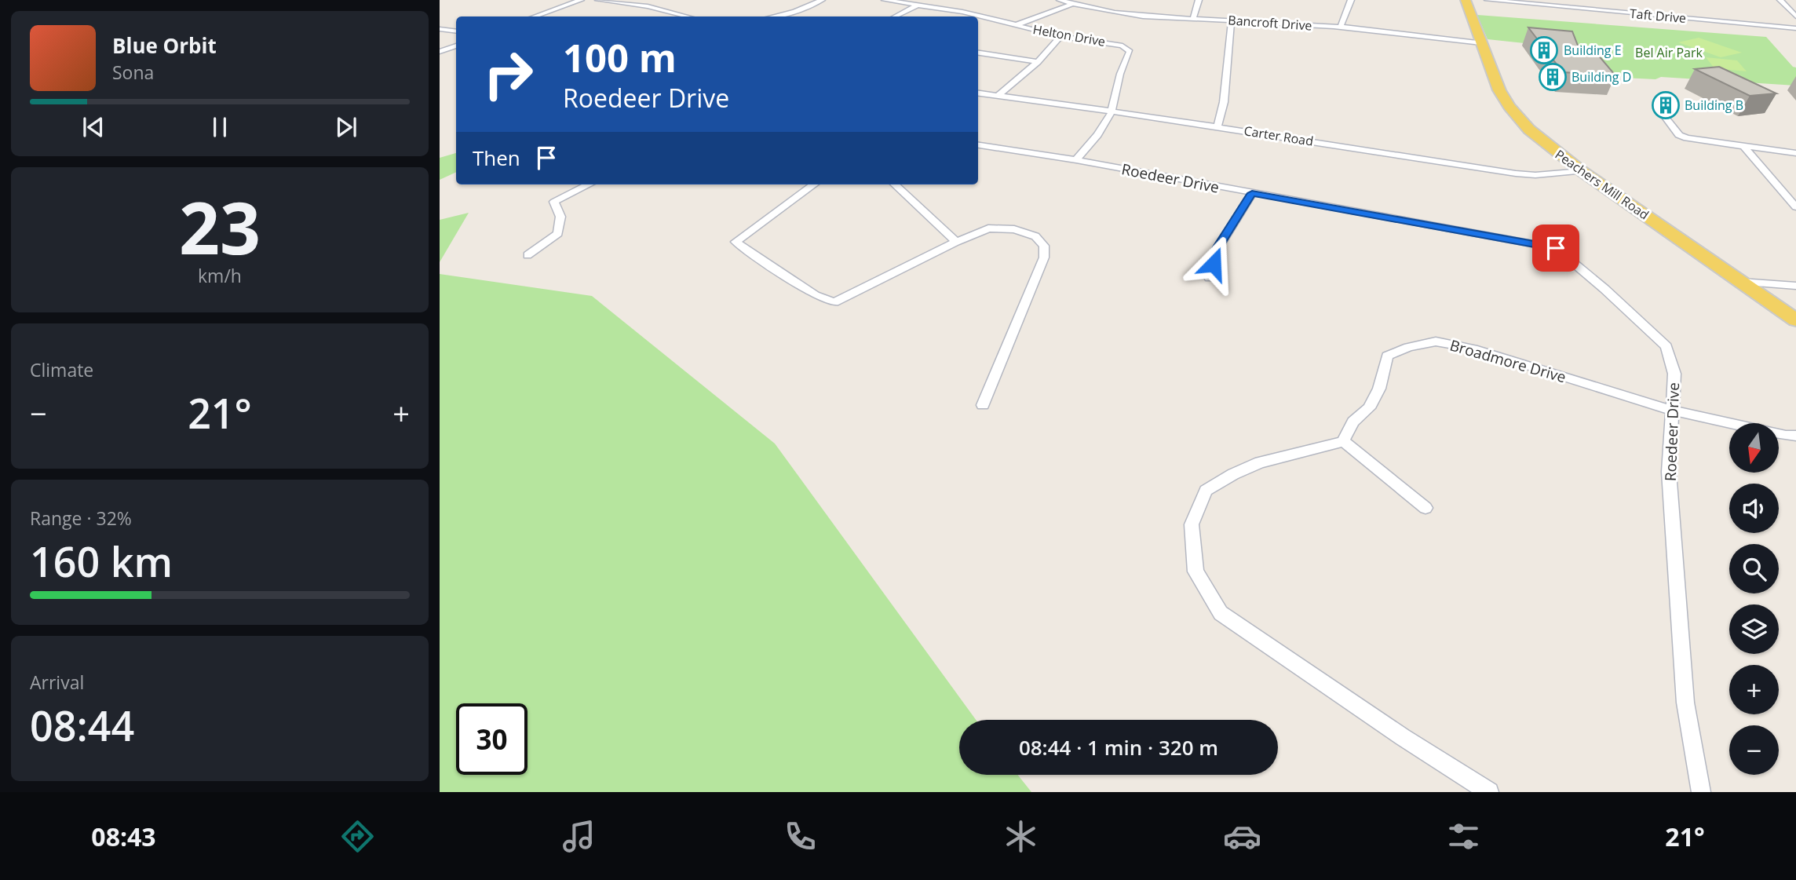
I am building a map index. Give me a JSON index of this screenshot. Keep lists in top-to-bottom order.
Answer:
{
  "streets": {
    "main road": ["Peachers Mill Road"],
    "street": [
      "Taft Drive",
      "Bancroft Drive",
      "Helton Drive",
      "Carter Road",
      "Roedeer Drive",
      "Broadmore Drive"
    ]
  },
  "crossings": [
    ["Bancroft Drive", "Peachers Mill Road"],
    ["Helton Drive", "Carter Road"],
    ["Helton Drive", "Roedeer Drive"],
    ["Carter Road", "Peachers Mill Road"],
    ["Roedeer Drive", "Broadmore Drive"]
  ],
  "parks": ["Bel Air Park"],
  "places": {
    "building": ["Building E", "Building D", "Building B"]
  },
  "north": "bottom",
  "page": {
    "turn": ["100 m", "Roedeer Drive"],
    "song": ["Blue Orbit", "Sona"],
    "then": "Then",
    "tile": [
      ["23", "km/h"],
      "Climate",
      ["Range · 32%", "160 km"],
      ["Arrival", "08:44"]
    ],
    "heat": ["−", "21°", "+"],
    "map_buttons": ["+", "−"],
    "limit": "30",
    "trip": "08:44 · 1 min · 320 m",
    "tabs": ["08:43", "21°"]
  }
}
